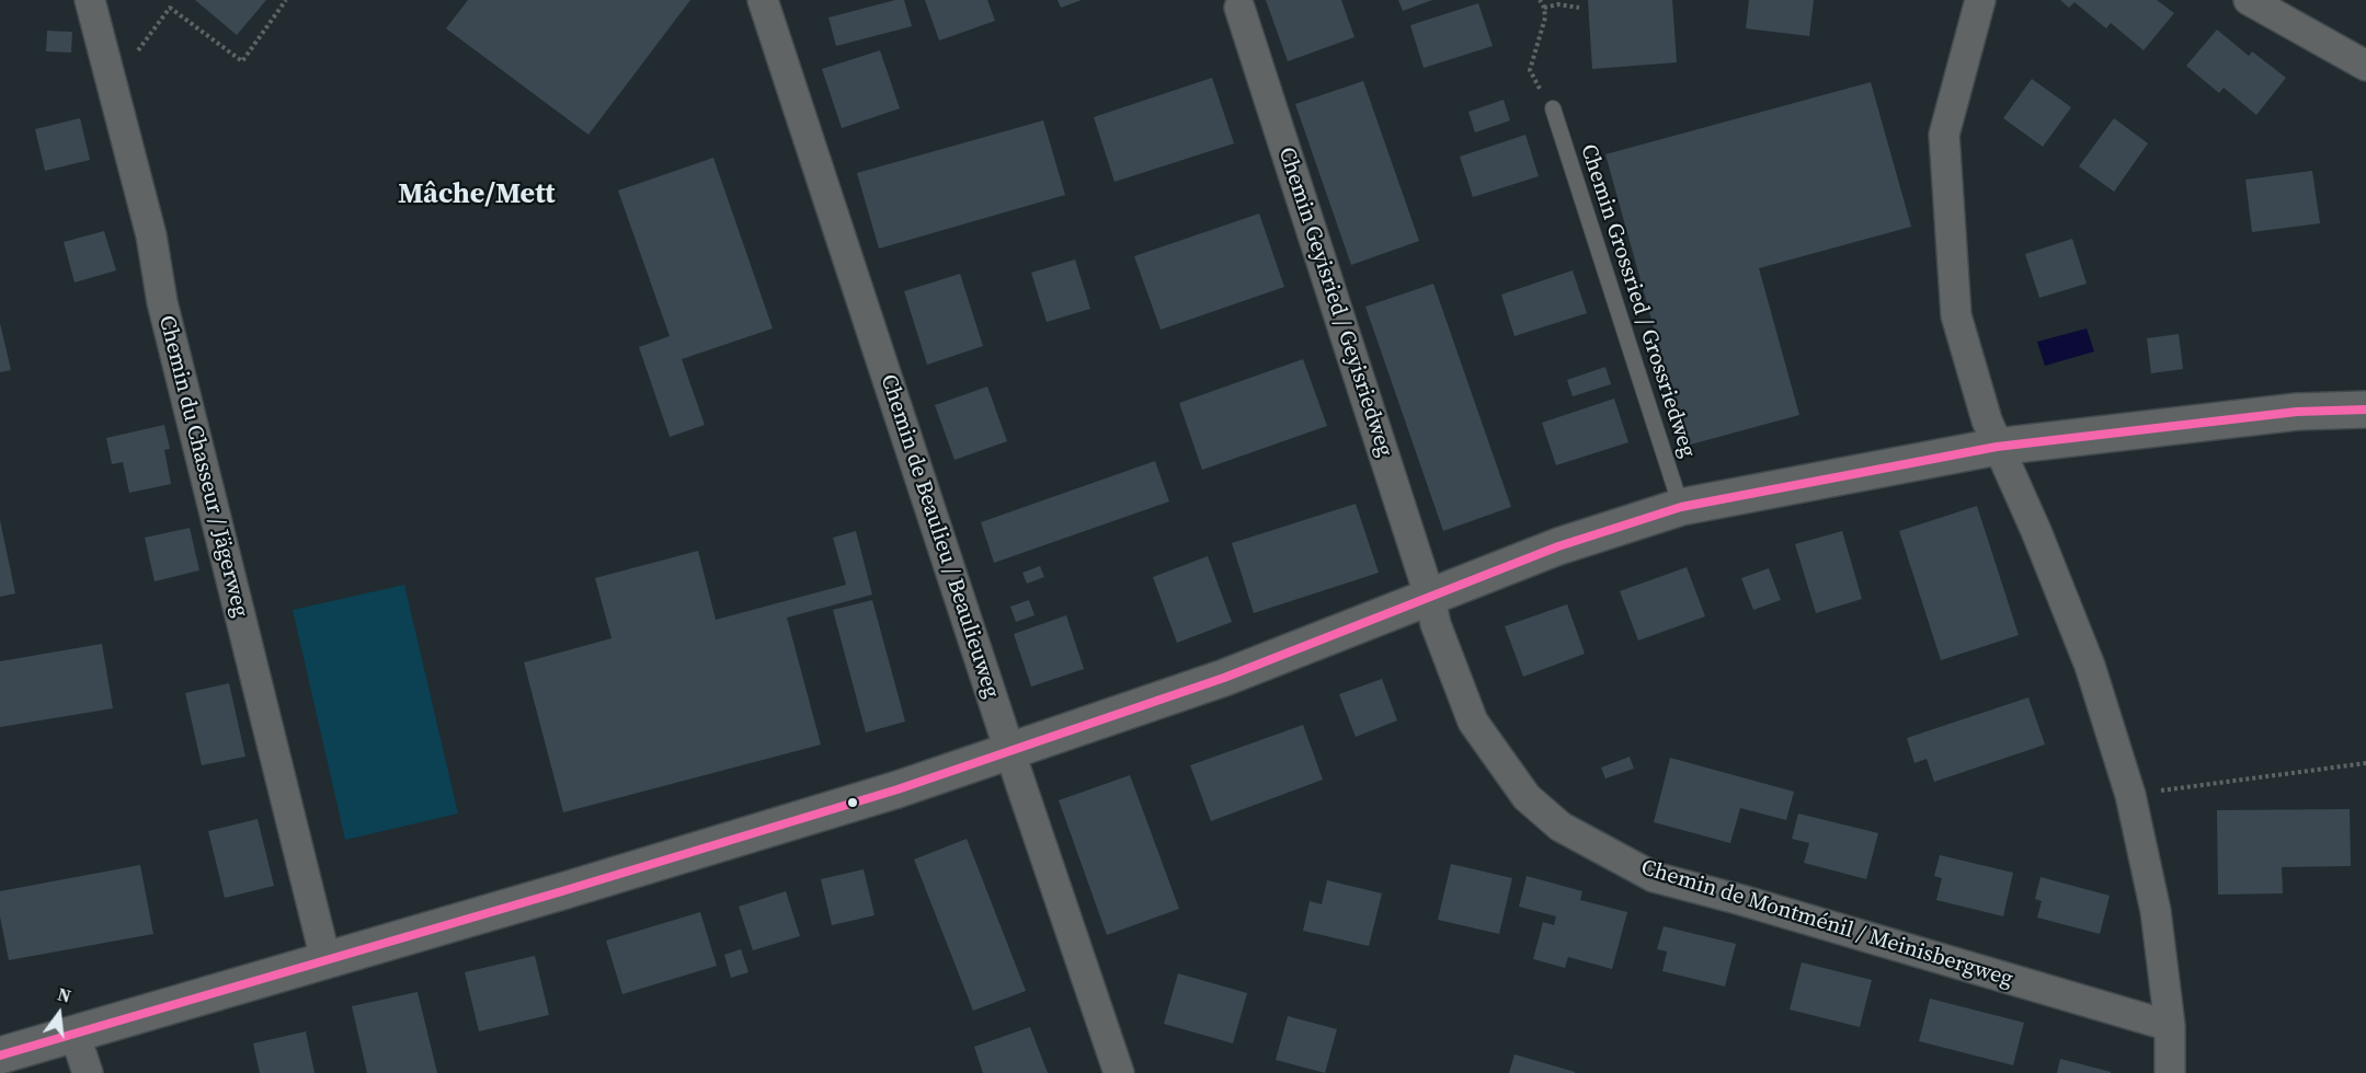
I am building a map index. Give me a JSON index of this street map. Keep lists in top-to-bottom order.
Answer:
{
  "streets": {
    "street": [
      "Chemin Geyisried / Geyisriedweg",
      "Chemin du Chasseur / Jägerweg",
      "Chemin de Beaulieu / Beaulieuweg",
      "Chemin de Montménil / Meinisbergweg"
    ],
    "lane": ["Chemin Grossried / Grossriedweg"]
  },
  "crossings": [
    ["Chemin Geyisried / Geyisriedweg", "Chemin de Montménil / Meinisbergweg"]
  ],
  "districts": ["Mâche/Mett"],
  "north": "top"
}
